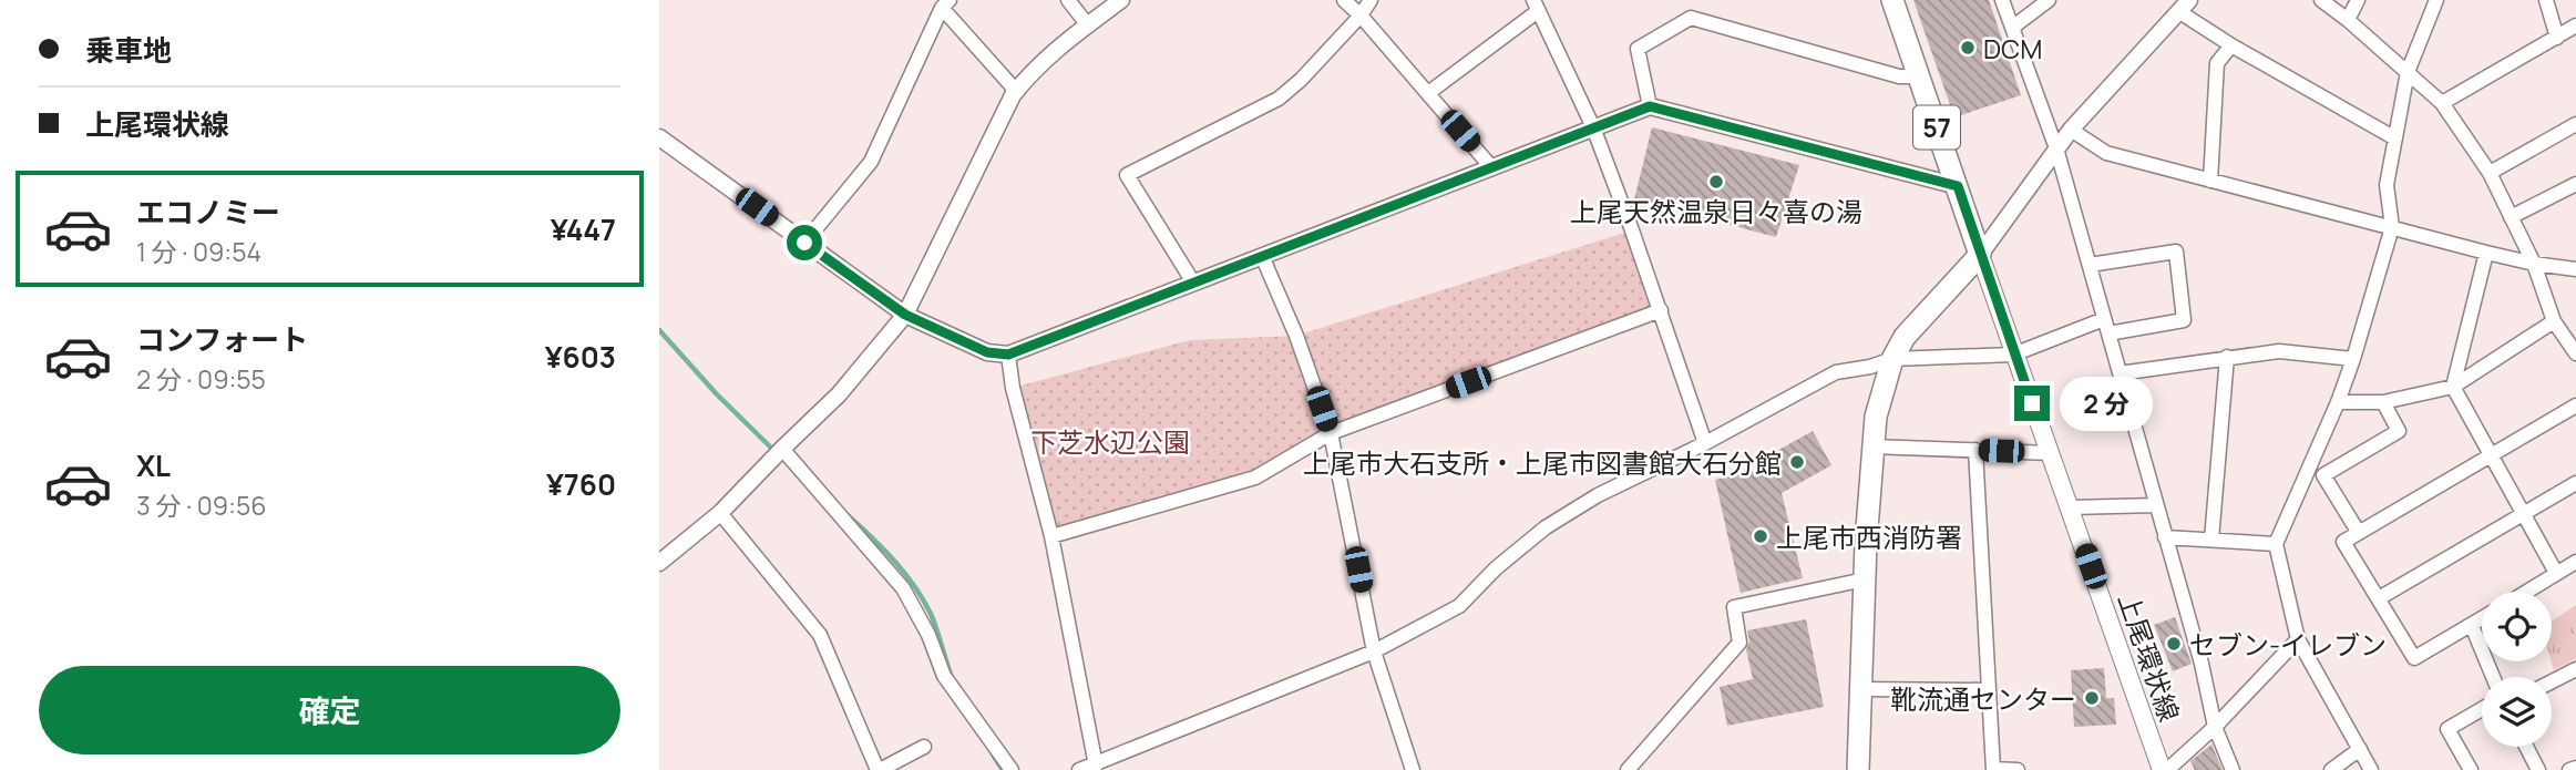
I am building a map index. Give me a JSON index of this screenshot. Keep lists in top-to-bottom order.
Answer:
{
  "streets": {
    "main road": ["57", "上尾環状線"]
  },
  "crossings": [
    ["57", "上尾環状線"]
  ],
  "parks": ["下芝水辺公園"],
  "places": [
    "DCM",
    "上尾天然温泉日々喜の湯",
    "上尾市大石支所・上尾市図書館大石分館",
    "上尾市西消防署",
    "セブン-イレブン",
    "靴流通センター"
  ],
  "page": {
    "banner": ["乗車地", "上尾環状線"],
    "list": [
      {
        "name": "エコノミー",
        "note": "1 分 · 09:54",
        "value": "¥447"
      },
      {
        "name": "コンフォート",
        "note": "2 分 · 09:55",
        "value": "¥603"
      },
      {
        "name": "XL",
        "note": "3 分 · 09:56",
        "value": "¥760"
      }
    ],
    "bubble": "2 分",
    "buttons": "確定"
  }
}
